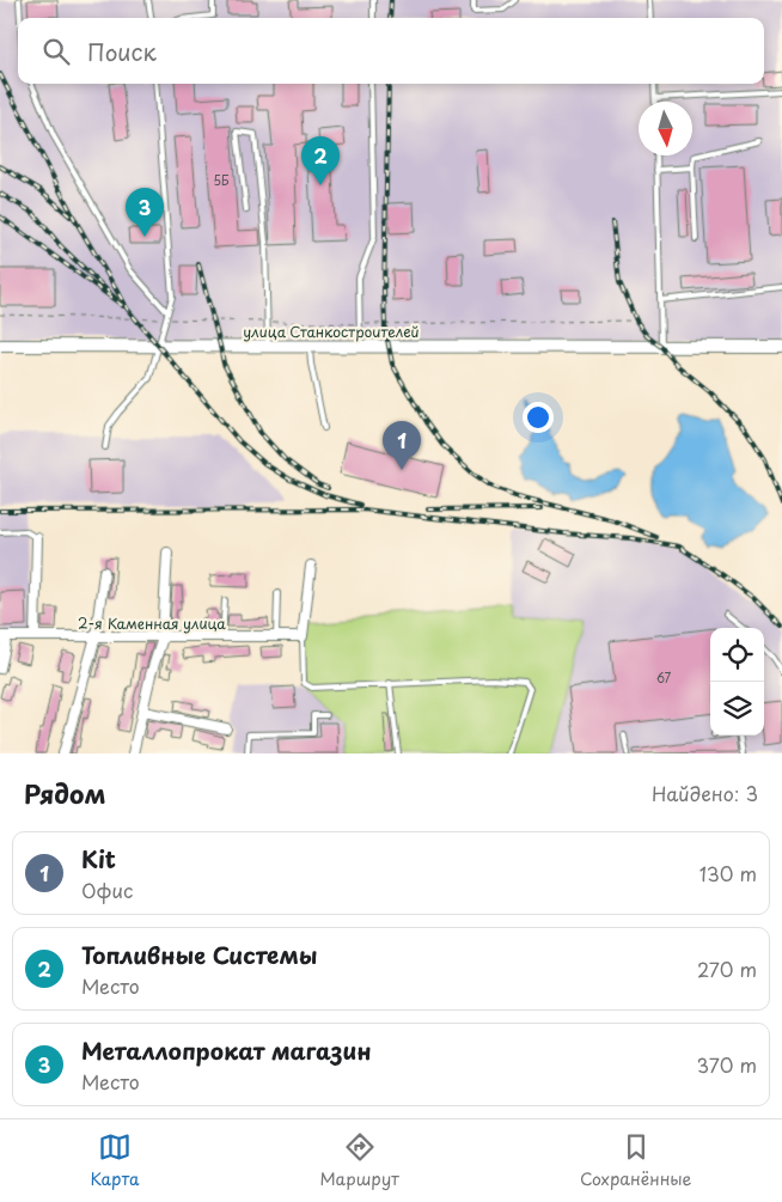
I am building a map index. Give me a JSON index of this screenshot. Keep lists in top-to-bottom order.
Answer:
{
  "streets": {
    "main road": ["улица Станкостроителей"],
    "street": ["2-я Каменная улица"]
  },
  "house_numbers": ["5Б", "67"],
  "north": "bottom",
  "page": {
    "search": "Поиск",
    "pins": ["2", "3", "1"],
    "heading": ["Рядом", "Найдено: 3"],
    "list": [
      {
        "mark": "1",
        "name": "Kit",
        "note": "Офис",
        "value": "130 m"
      },
      {
        "mark": "2",
        "name": "Топливные Системы",
        "note": "Место",
        "value": "270 m"
      },
      {
        "mark": "3",
        "name": "Металлопрокат магазин",
        "note": "Место",
        "value": "370 m"
      }
    ],
    "nav": ["Карта", "Маршрут", "Сохранённые"]
  }
}
